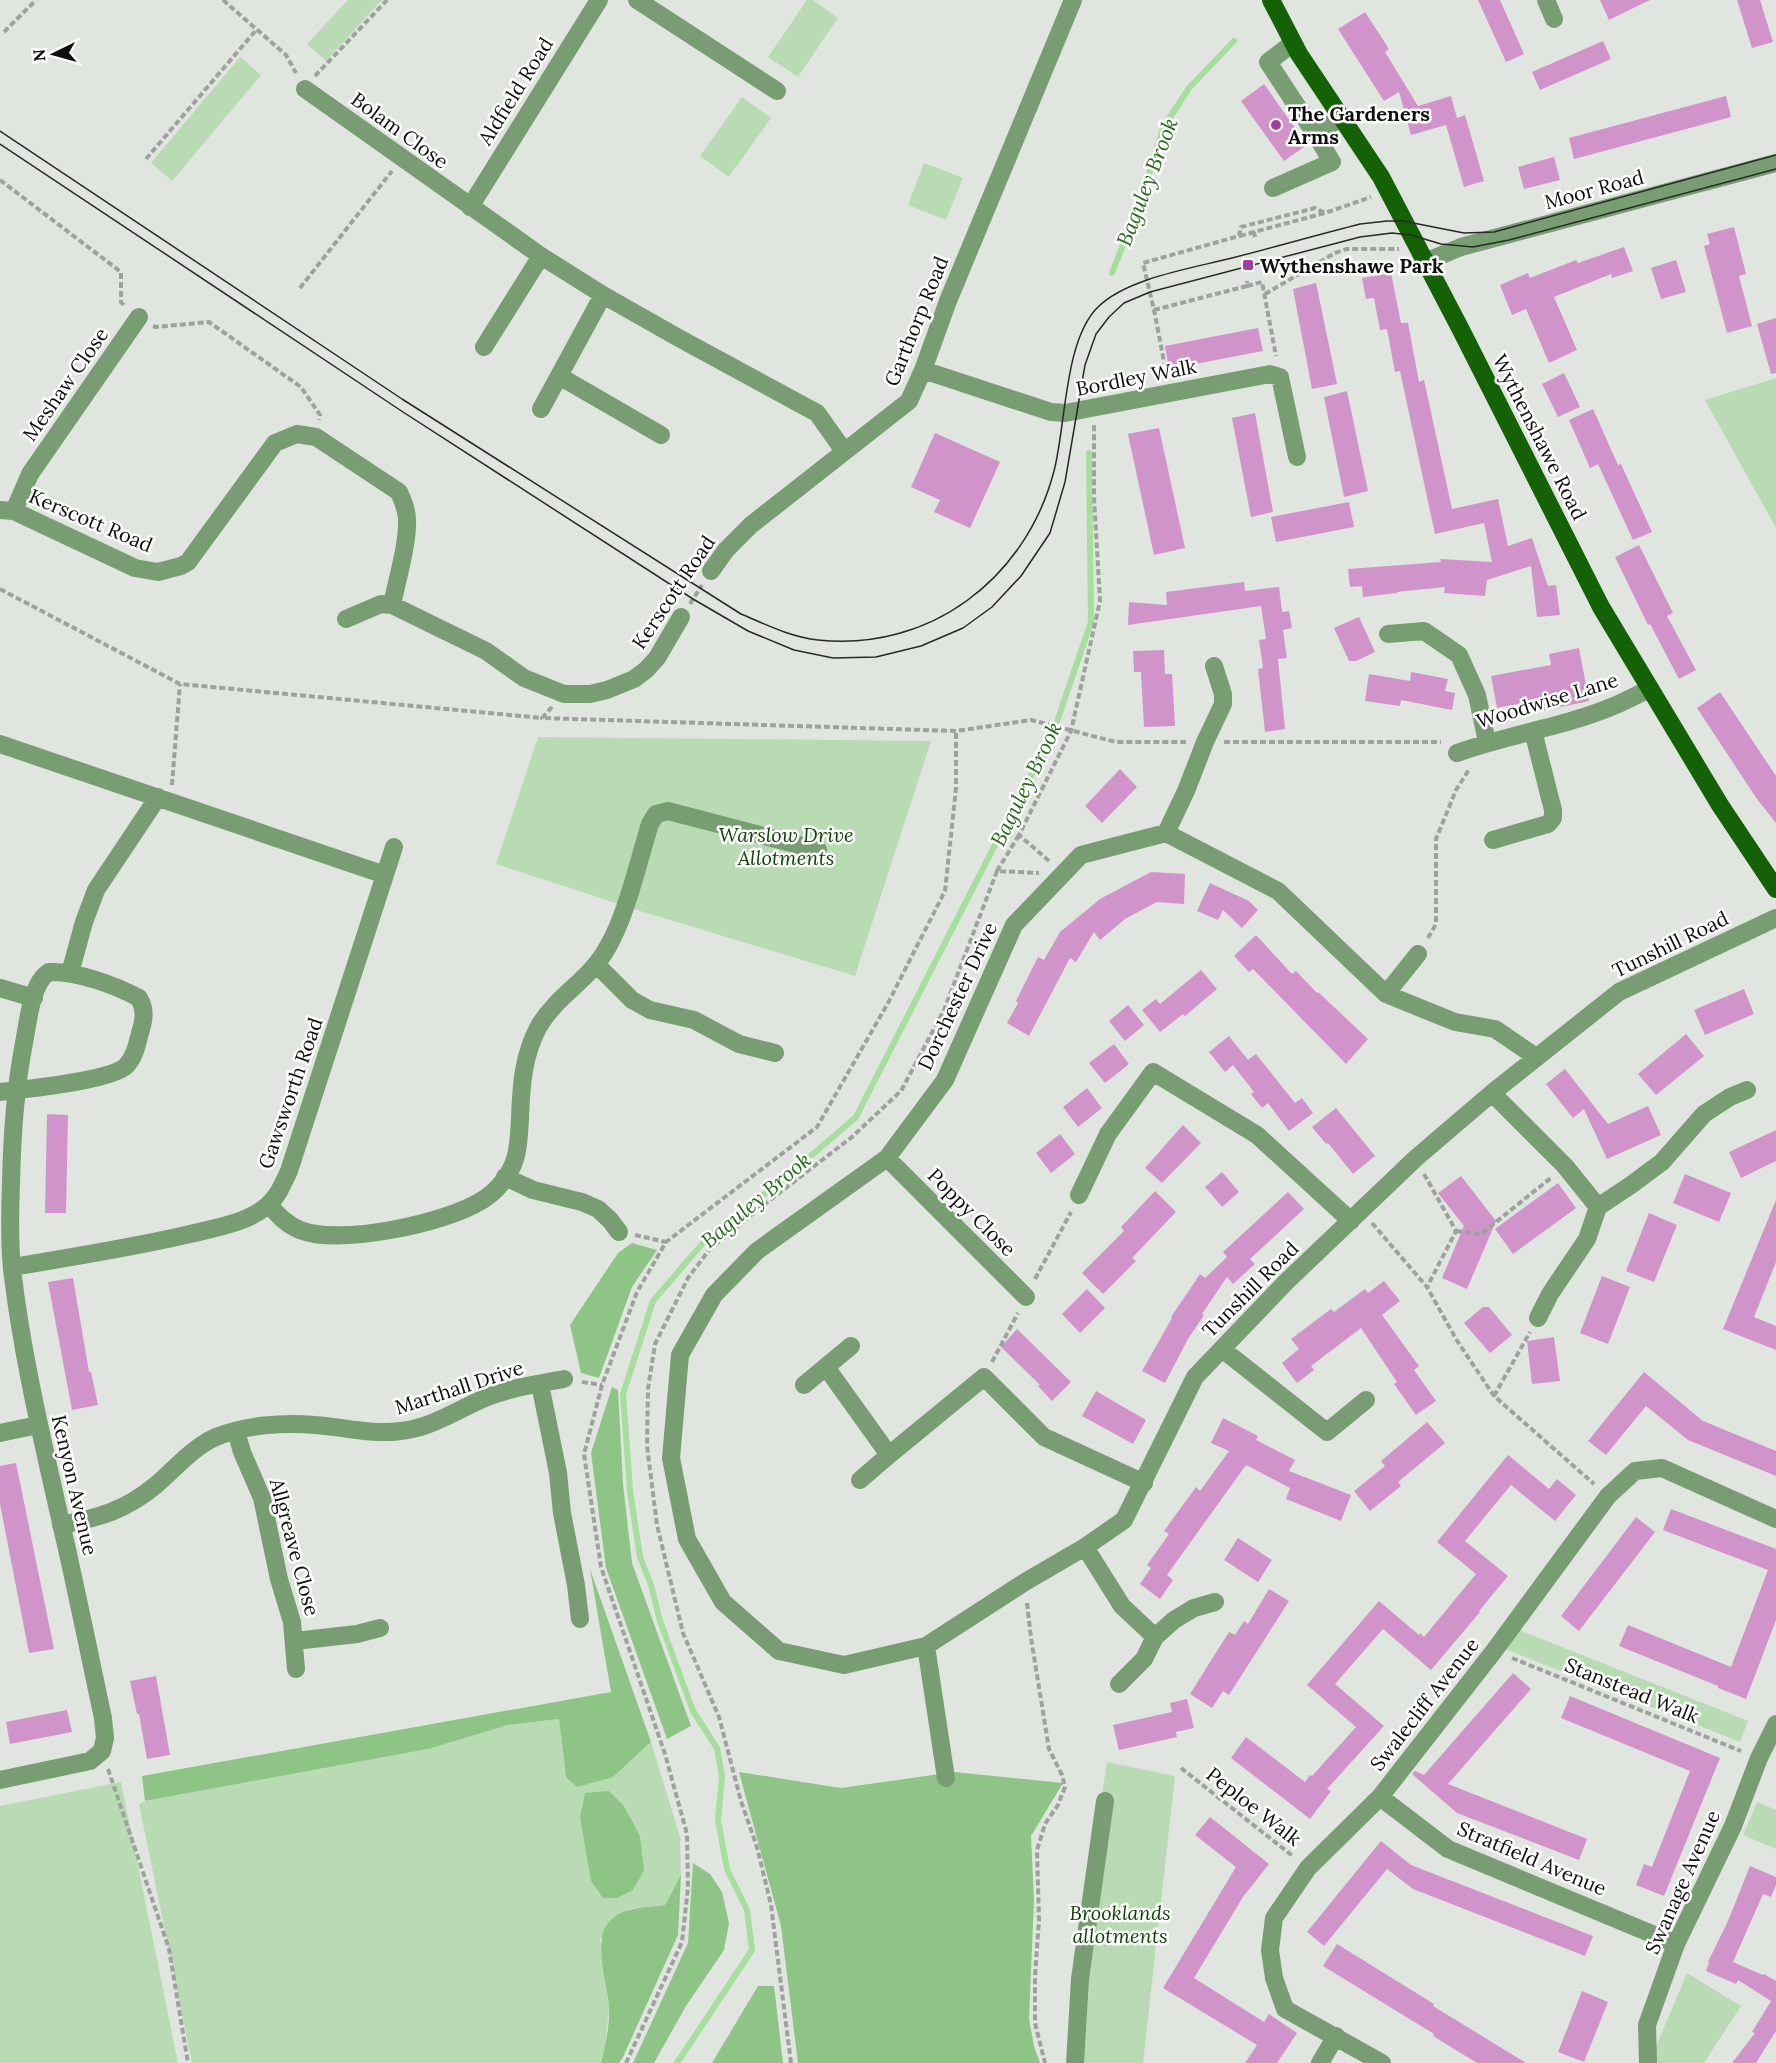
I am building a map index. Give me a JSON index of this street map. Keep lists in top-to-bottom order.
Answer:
{
  "streets": {
    "main road": ["Wythenshawe Road"],
    "street": [
      "Aldfield Road",
      "Bolam Close",
      "Moor Road",
      "Garthorp Road",
      "Bordley Walk",
      "Meshaw Close",
      "Kerscott Road",
      "Woodwise Lane",
      "Tunshill Road",
      "Dorchester Drive",
      "Gawsworth Road",
      "Poppy Close",
      "Marthall Drive",
      "Kenyon Avenue",
      "Allgreave Close",
      "Swalecliff Avenue",
      "Stratfield Avenue",
      "Swanage Avenue"
    ],
    "path": ["Stanstead Walk", "Peploe Walk"]
  },
  "crossings": [
    ["Aldfield Road", "Bolam Close"],
    ["Moor Road", "Wythenshawe Road"],
    ["Garthorp Road", "Bordley Walk"],
    ["Garthorp Road", "Kerscott Road"],
    ["Meshaw Close", "Kerscott Road"],
    ["Wythenshawe Road", "Woodwise Lane"],
    ["Tunshill Road", "Dorchester Drive"],
    ["Dorchester Drive", "Poppy Close"],
    ["Gawsworth Road", "Kenyon Avenue"],
    ["Marthall Drive", "Kenyon Avenue"],
    ["Marthall Drive", "Allgreave Close"],
    ["Stanstead Walk", "Swalecliff Avenue"],
    ["Stanstead Walk", "Swanage Avenue"],
    ["Swalecliff Avenue", "Peploe Walk"],
    ["Swalecliff Avenue", "Stratfield Avenue"],
    ["Stratfield Avenue", "Swanage Avenue"]
  ],
  "water": ["Baguley Brook"],
  "parks": ["Warslow Drive Allotments", "Brooklands allotments"],
  "places": {
    "other": ["The Gardeners Arms"],
    "transit": ["Wythenshawe Park"]
  },
  "north": "left"
}
